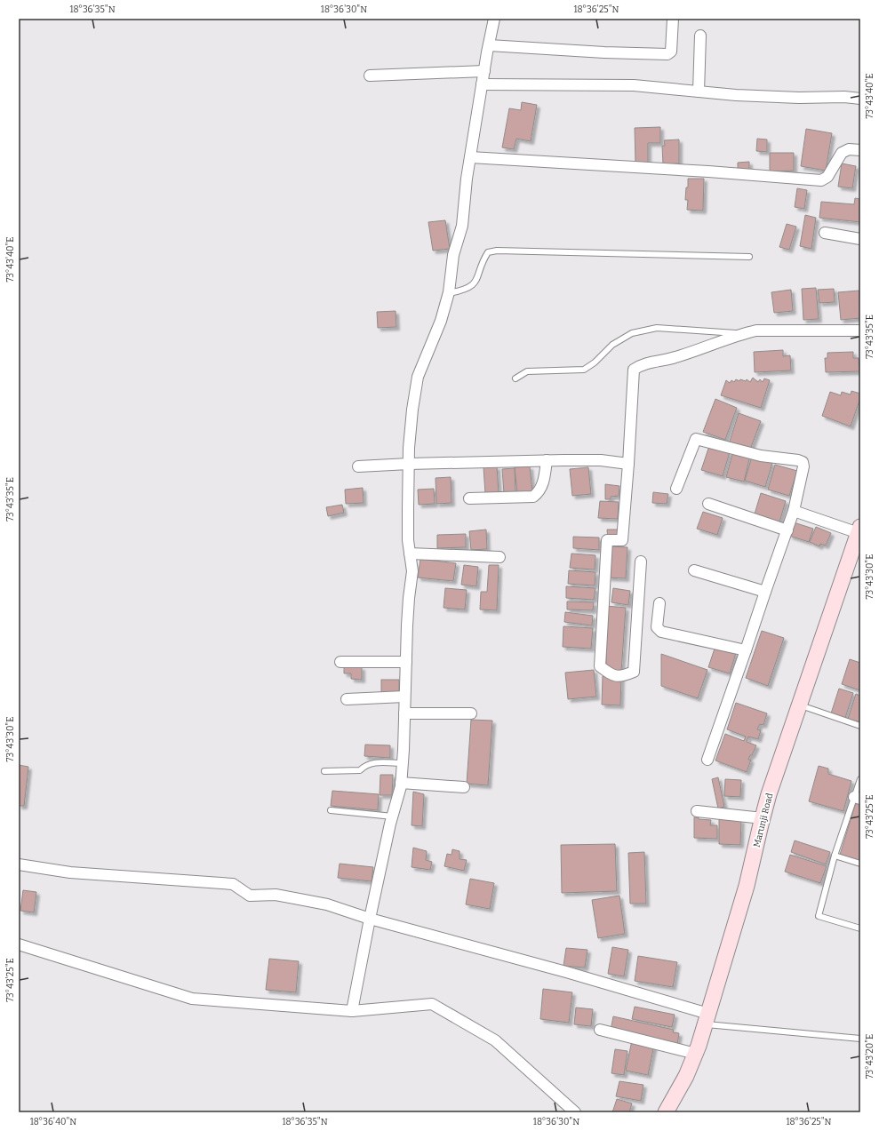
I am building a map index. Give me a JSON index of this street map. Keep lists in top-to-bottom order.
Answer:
{
  "streets": {
    "street": ["Marunji Road"]
  },
  "coordinates": [
    "18°36'35\"N",
    "18°36'30\"N",
    "18°36'25\"N",
    "73°43'40\"E",
    "73°43'35\"E",
    "73°43'30\"E",
    "73°43'25\"E",
    "73°43'20\"E",
    "18°36'40\"N"
  ]
}
